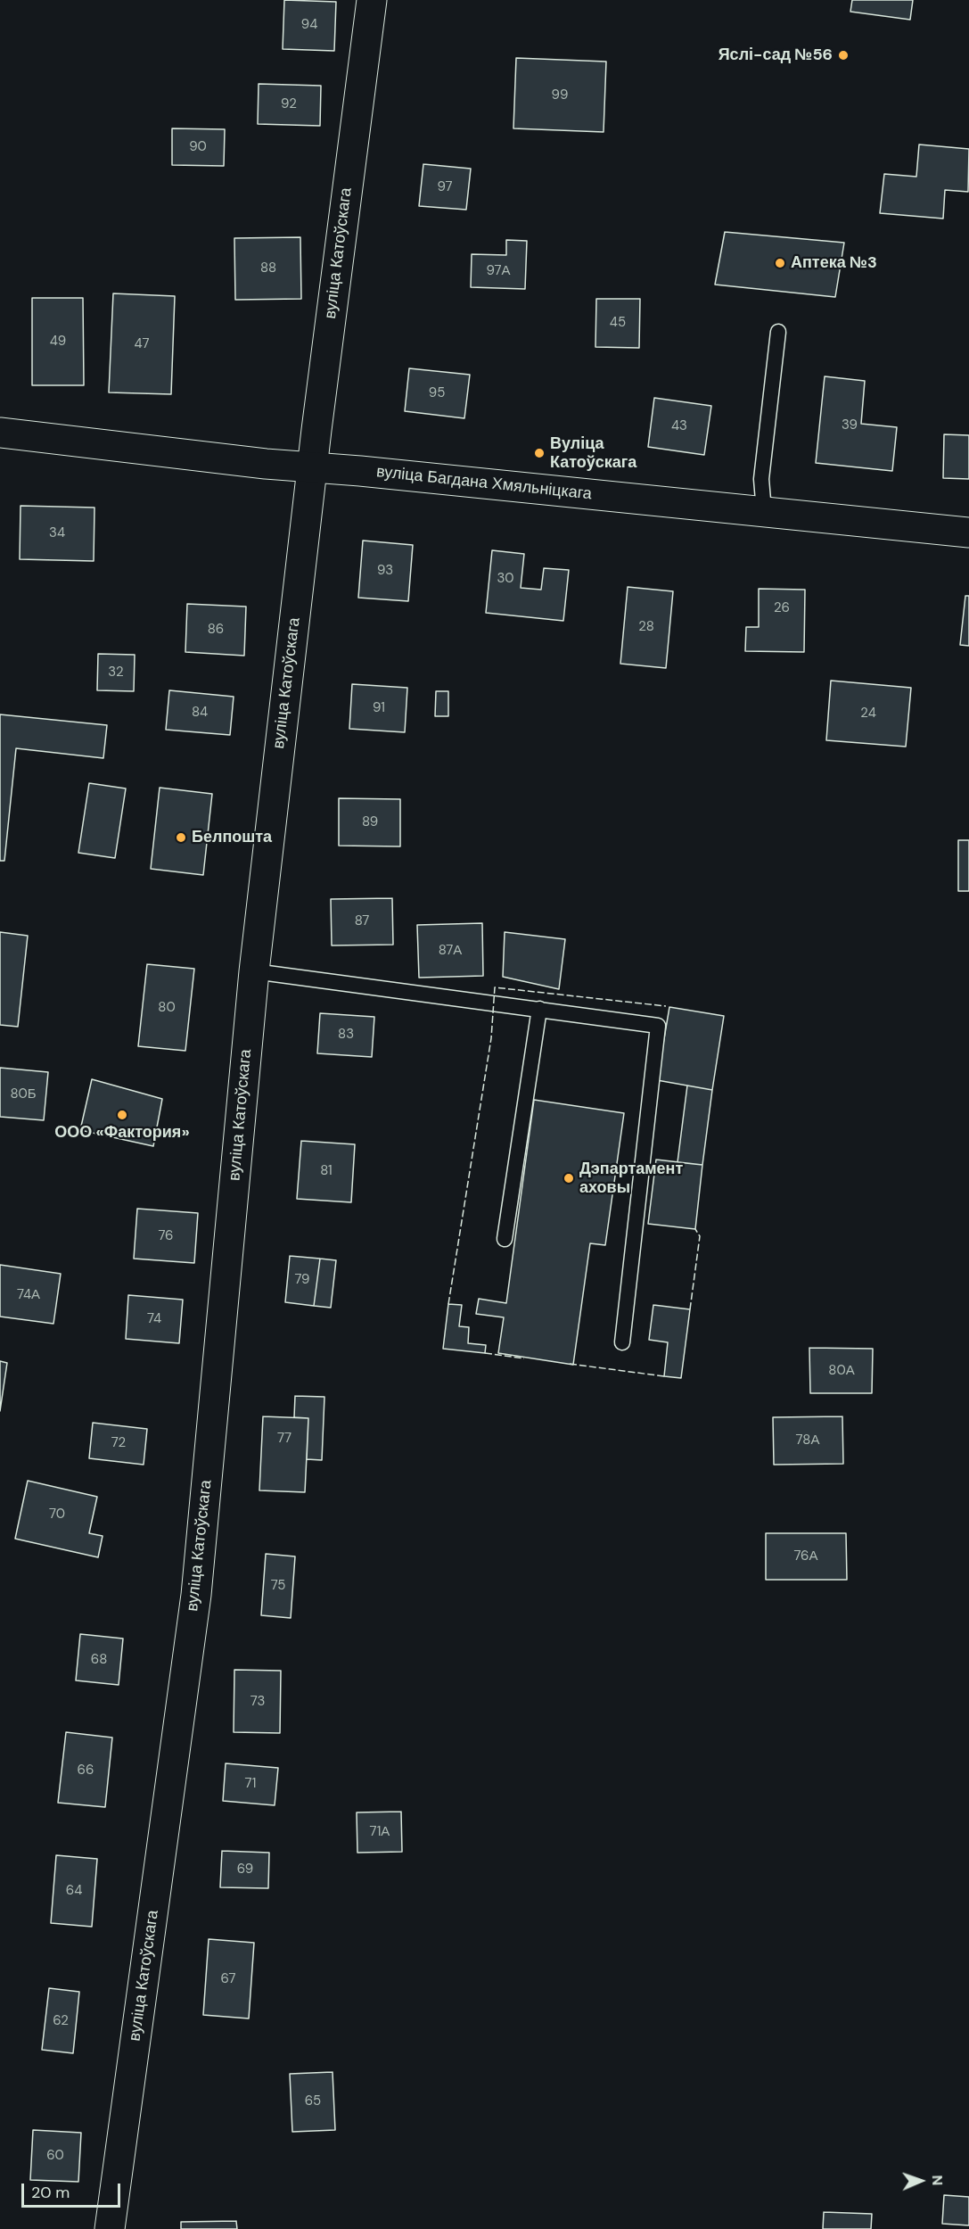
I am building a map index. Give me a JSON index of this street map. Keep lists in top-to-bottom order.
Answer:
{
  "streets": {
    "street": ["вуліца Катоўскага", "вуліца Багдана Хмяльніцкага"]
  },
  "crossings": [
    ["вуліца Катоўскага", "вуліца Багдана Хмяльніцкага"]
  ],
  "places": [
    "Яслі-сад №56",
    "Аптека №3",
    "Вуліца Катоўскага",
    "Белпошта",
    "ООО «Фактория»",
    "Дэпартамент аховы"
  ],
  "house_numbers": [
    "94",
    "99",
    "92",
    "90",
    "97",
    "88",
    "97А",
    "45",
    "49",
    "47",
    "95",
    "39",
    "43",
    "34",
    "93",
    "30",
    "26",
    "28",
    "86",
    "32",
    "91",
    "84",
    "24",
    "89",
    "87",
    "87А",
    "80",
    "83",
    "80Б",
    "81",
    "76",
    "79",
    "74А",
    "74",
    "80А",
    "77",
    "78А",
    "72",
    "70",
    "76А",
    "75",
    "68",
    "73",
    "66",
    "71",
    "71А",
    "69",
    "64",
    "67",
    "62",
    "65",
    "60"
  ],
  "scale_bar": "20 m",
  "north": "right"
}
